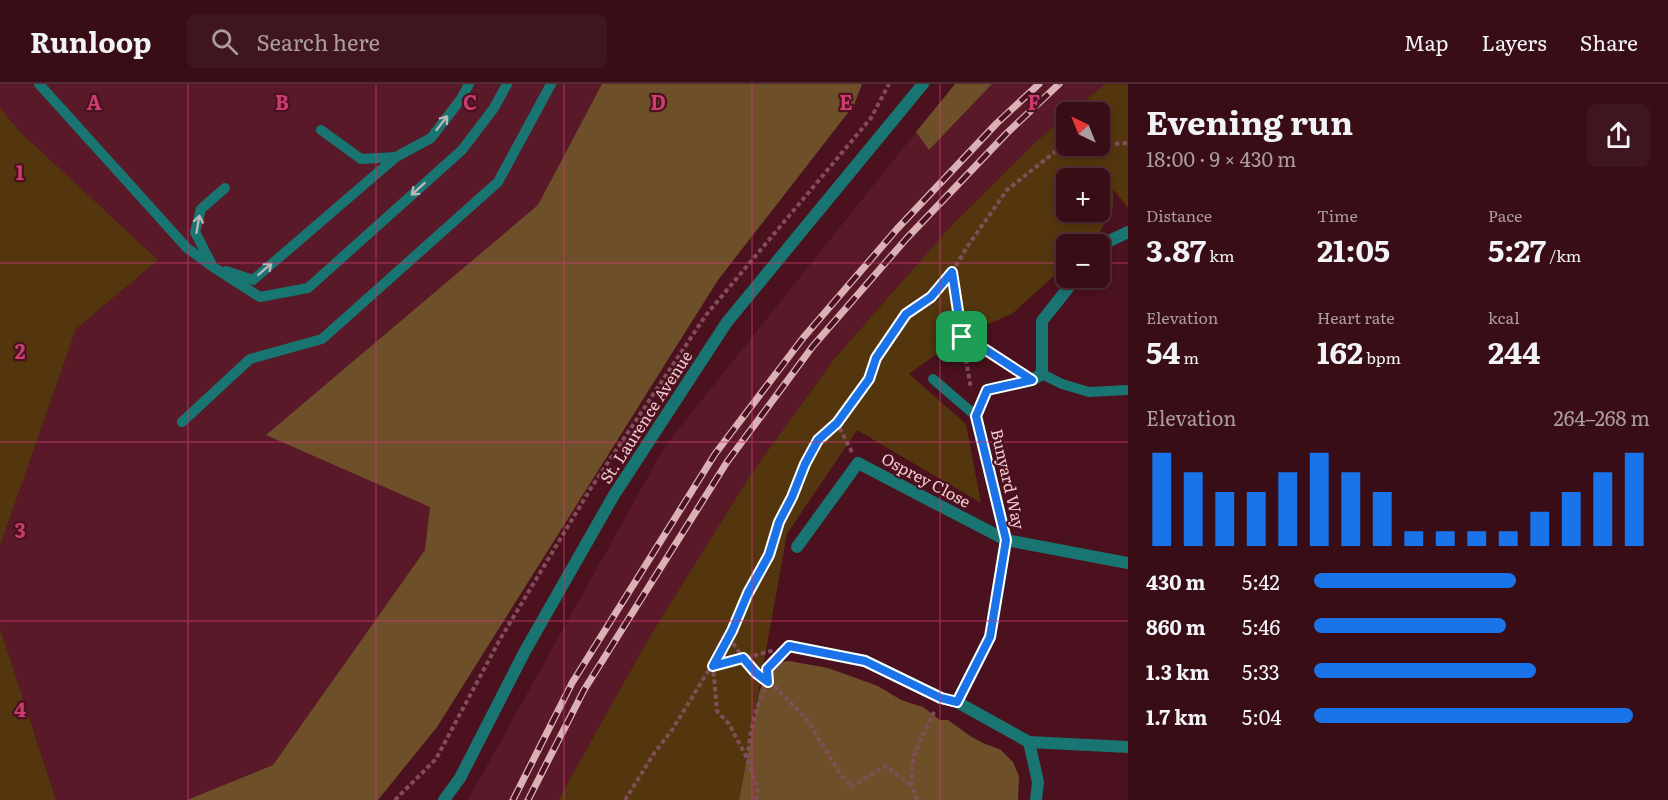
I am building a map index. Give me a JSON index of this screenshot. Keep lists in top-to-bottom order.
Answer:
{
  "streets": {
    "street": ["St. Laurence Avenue", "Bunyard Way", "Osprey Close"]
  },
  "crossings": [
    ["Bunyard Way", "Osprey Close"]
  ],
  "north": "top left",
  "page": {
    "header": "Runloop",
    "search": "Search here",
    "nav": ["Map", "Layers", "Share"],
    "heading": ["Evening run", "18:00 · 9 × 430 m"],
    "map_buttons": ["+", "−"],
    "stats": [
      ["Distance", "3.87 km"],
      ["Time", "21:05"],
      ["Pace", "5:27 /km"],
      ["Elevation", "54 m"],
      ["Heart rate", "162 bpm"],
      ["kcal", "244"]
    ],
    "chart": ["Elevation", "264–268 m"],
    "list": [
      {
        "name": "430 m",
        "note": "5:42"
      },
      {
        "name": "860 m",
        "note": "5:46"
      },
      {
        "name": "1.3 km",
        "note": "5:33"
      },
      {
        "name": "1.7 km",
        "note": "5:04"
      }
    ]
  },
  "grid": {
    "columns": [
      "A",
      "B",
      "C",
      "D",
      "E",
      "F"
    ],
    "rows": [
      "1",
      "2",
      "3",
      "4"
    ]
  }
}
